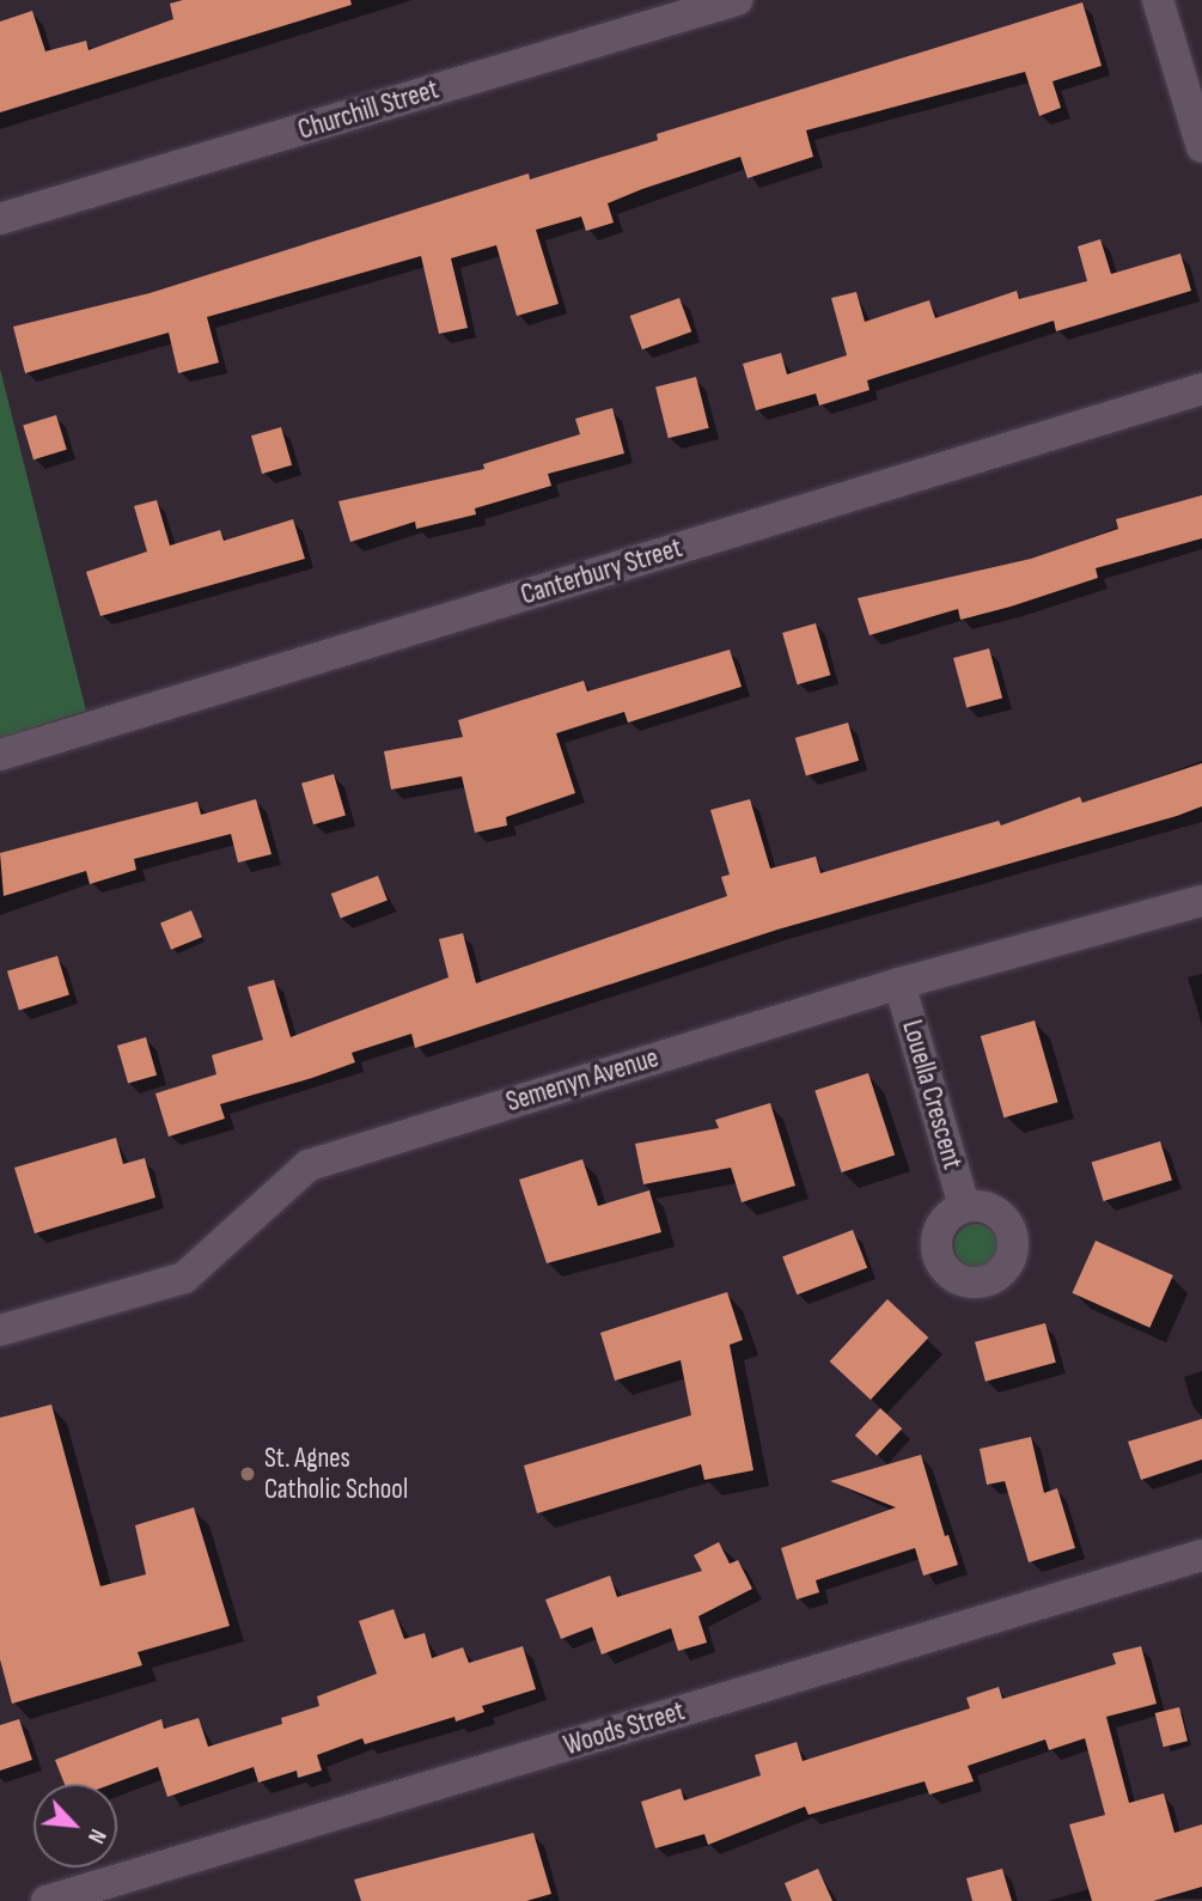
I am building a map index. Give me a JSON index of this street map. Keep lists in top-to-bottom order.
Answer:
{
  "streets": {
    "street": [
      "Churchill Street",
      "Canterbury Street",
      "Semenyn Avenue",
      "Louella Crescent",
      "Woods Street"
    ]
  },
  "crossings": [
    ["Semenyn Avenue", "Louella Crescent"]
  ],
  "places": ["St. Agnes Catholic School"],
  "north": "bottom right"
}
